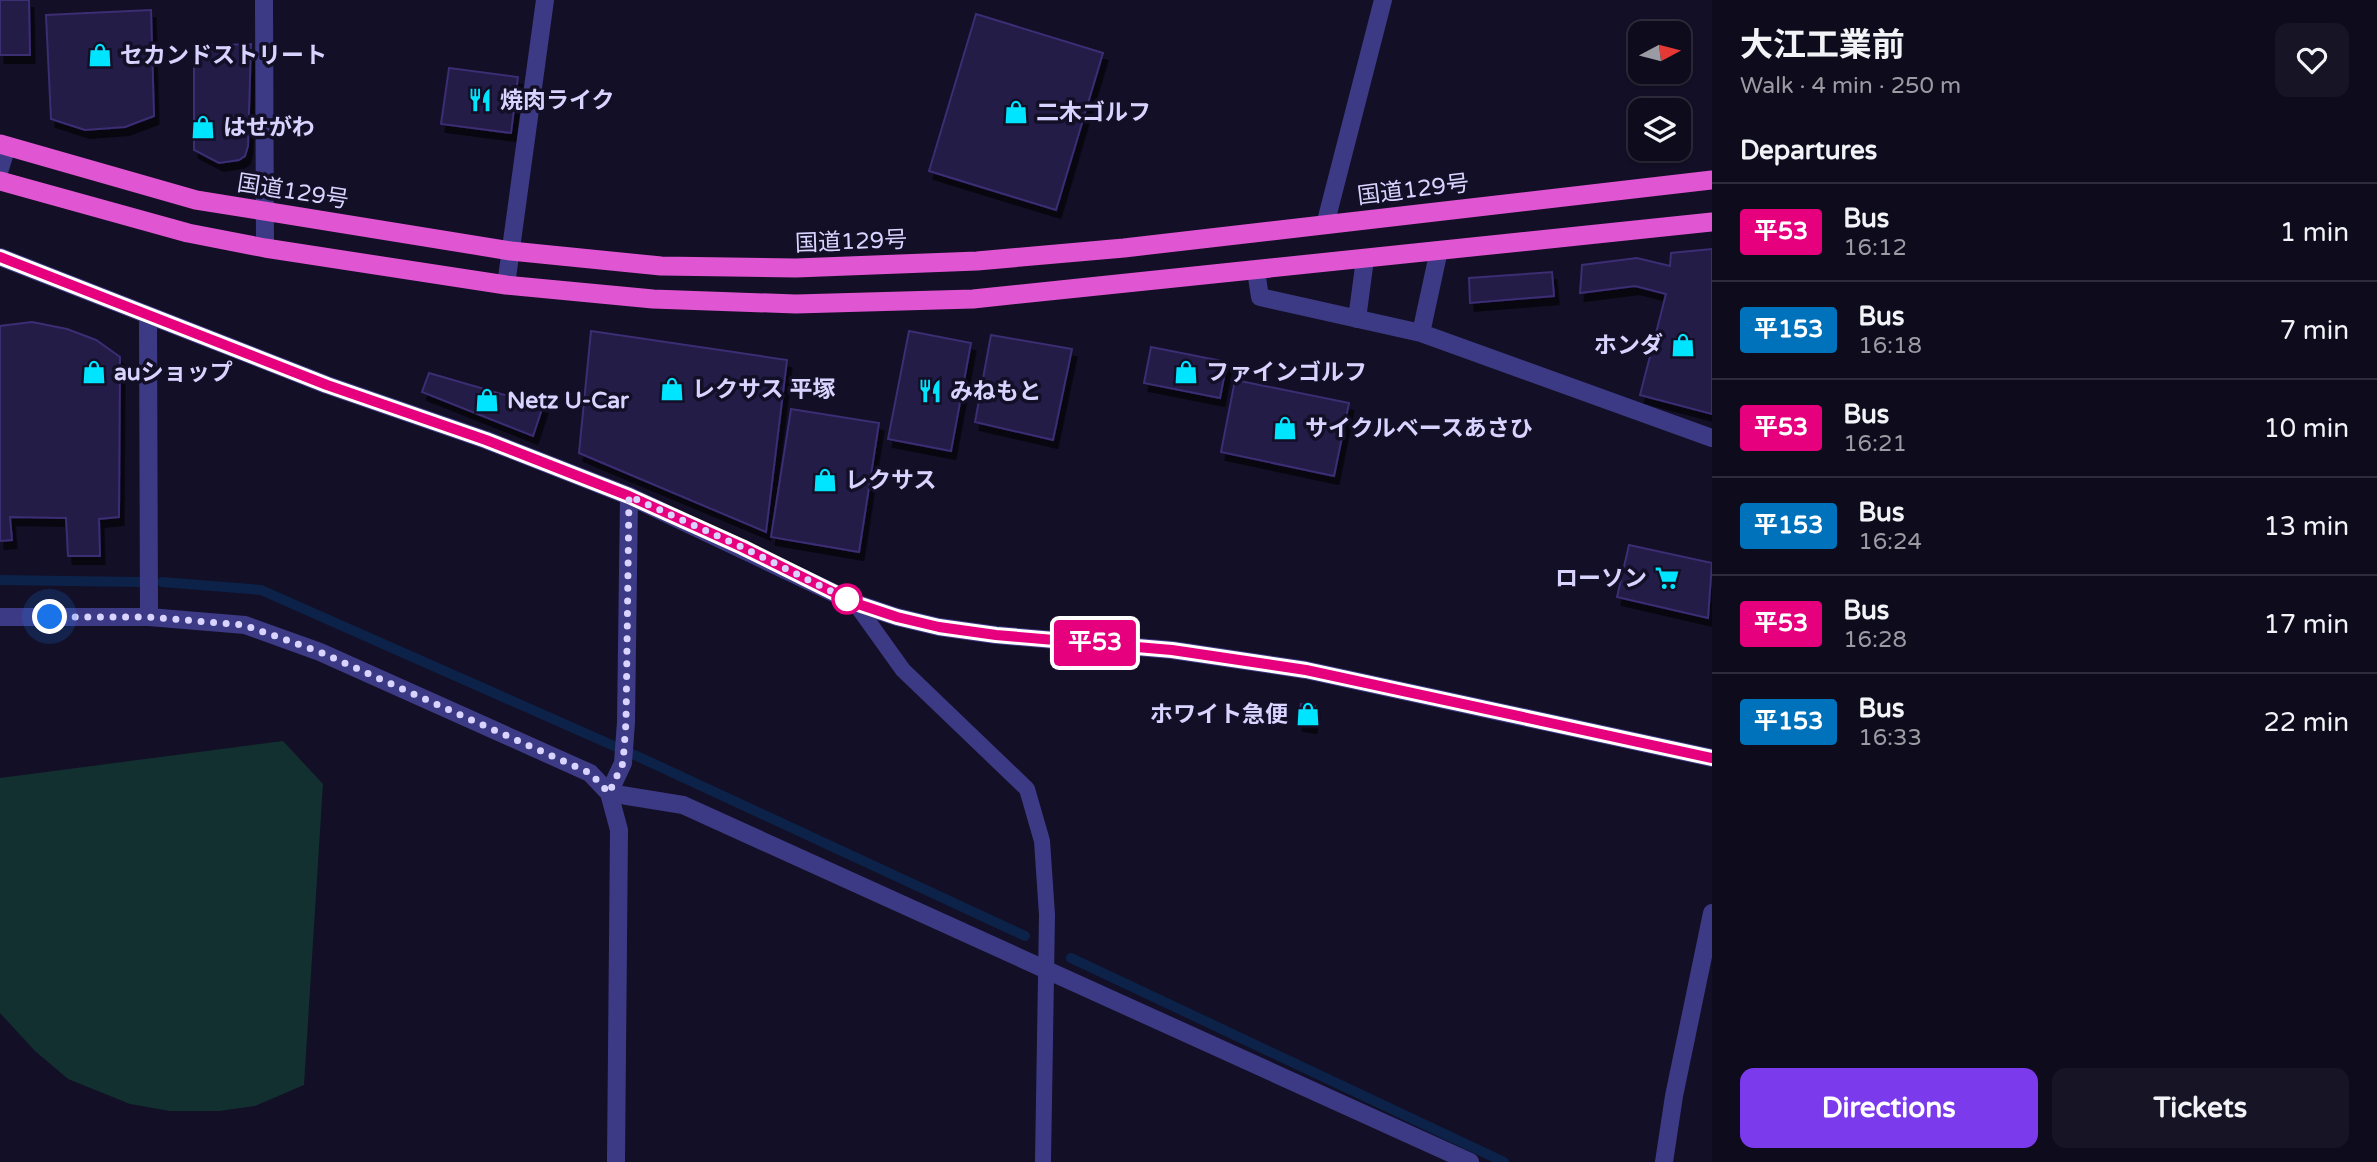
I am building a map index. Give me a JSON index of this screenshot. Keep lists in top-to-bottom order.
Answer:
{
  "streets": {
    "highway": ["国道129号"]
  },
  "places": {
    "shop": [
      "セカンドストリート",
      "二木ゴルフ",
      "はせがわ",
      "ホンダ",
      "auショップ",
      "ファインゴルフ",
      "レクサス 平塚",
      "Netz U-Car",
      "サイクルベースあさひ",
      "レクサス",
      "ホワイト急便"
    ],
    "restaurant": ["焼肉ライク", "みねもと"],
    "supermarket": ["ローソン"]
  },
  "lines": ["bus line 平53"],
  "north": "right",
  "page": {
    "on_map": "平53",
    "heading": [
      ["大江工業前", "Walk · 4 min · 250 m"],
      "Departures"
    ],
    "list": [
      {
        "mark": "平53",
        "name": "Bus",
        "note": "16:12",
        "value": "1 min"
      },
      {
        "mark": "平153",
        "name": "Bus",
        "note": "16:18",
        "value": "7 min"
      },
      {
        "mark": "平53",
        "name": "Bus",
        "note": "16:21",
        "value": "10 min"
      },
      {
        "mark": "平153",
        "name": "Bus",
        "note": "16:24",
        "value": "13 min"
      },
      {
        "mark": "平53",
        "name": "Bus",
        "note": "16:28",
        "value": "17 min"
      },
      {
        "mark": "平153",
        "name": "Bus",
        "note": "16:33",
        "value": "22 min"
      }
    ],
    "buttons": ["Directions", "Tickets"]
  }
}
